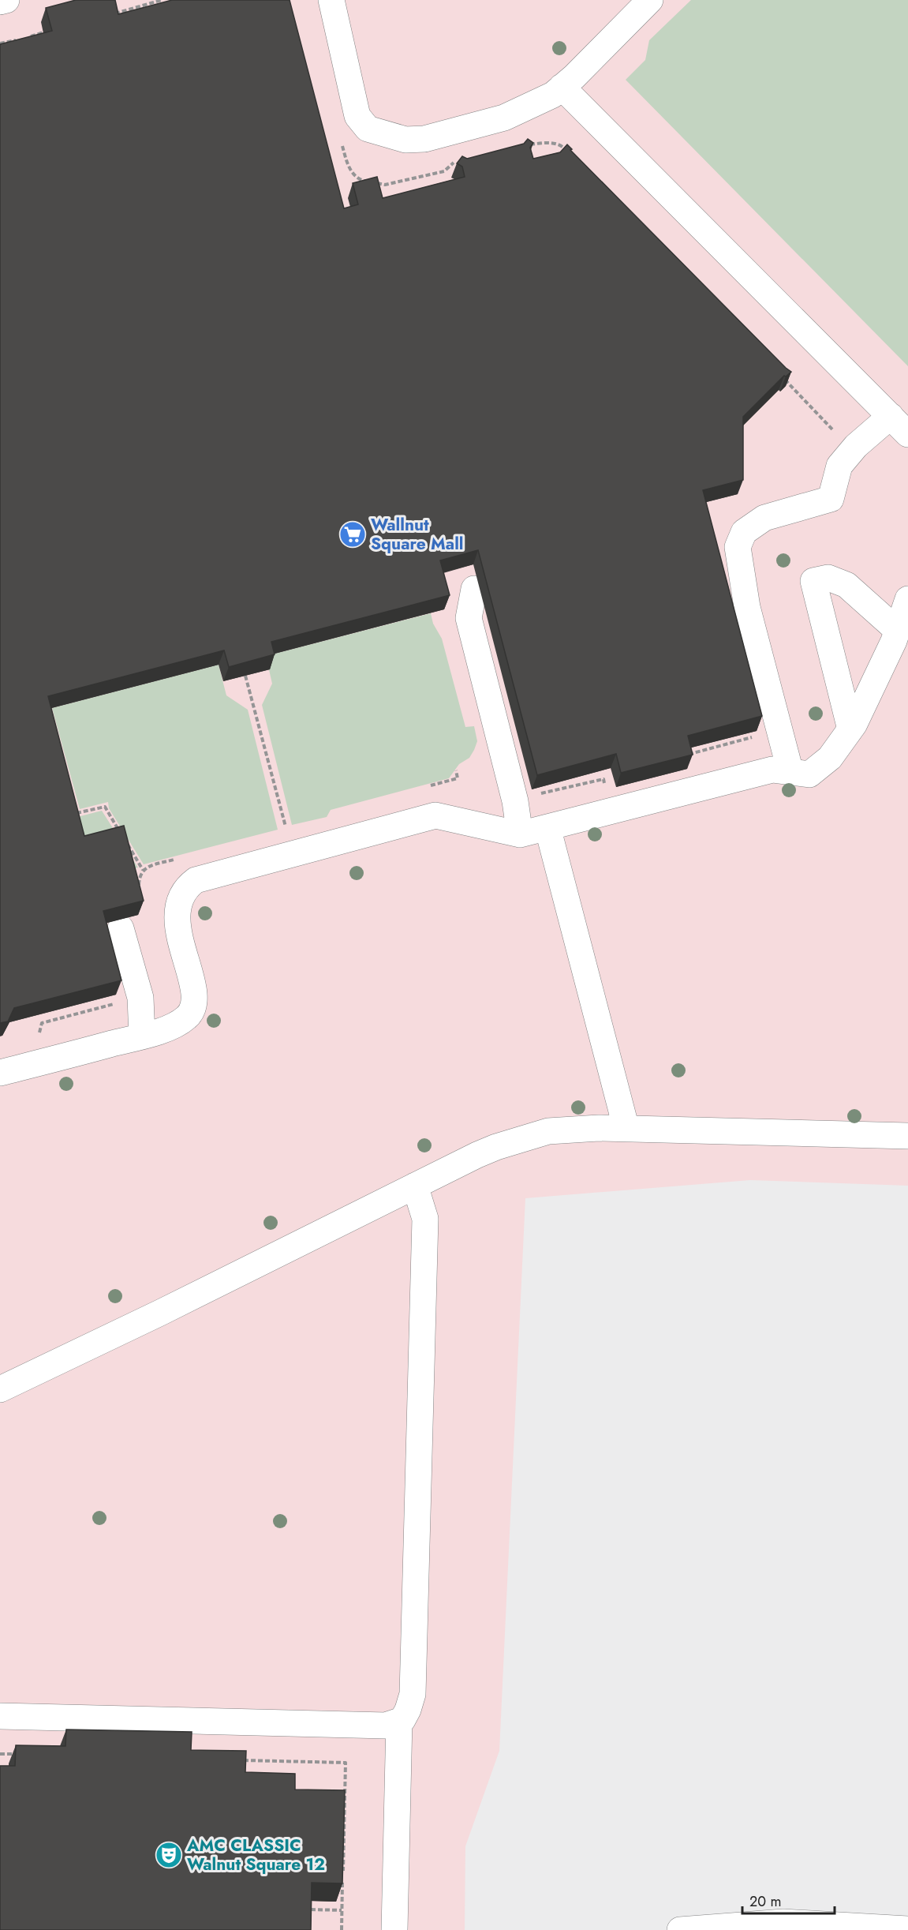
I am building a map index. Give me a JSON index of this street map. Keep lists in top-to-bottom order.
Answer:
{
  "places": {
    "supermarket": ["Wallnut Square Mall"],
    "theatre": ["AMC CLASSIC Walnut Square 12"]
  },
  "scale_bar": "20 m"
}
